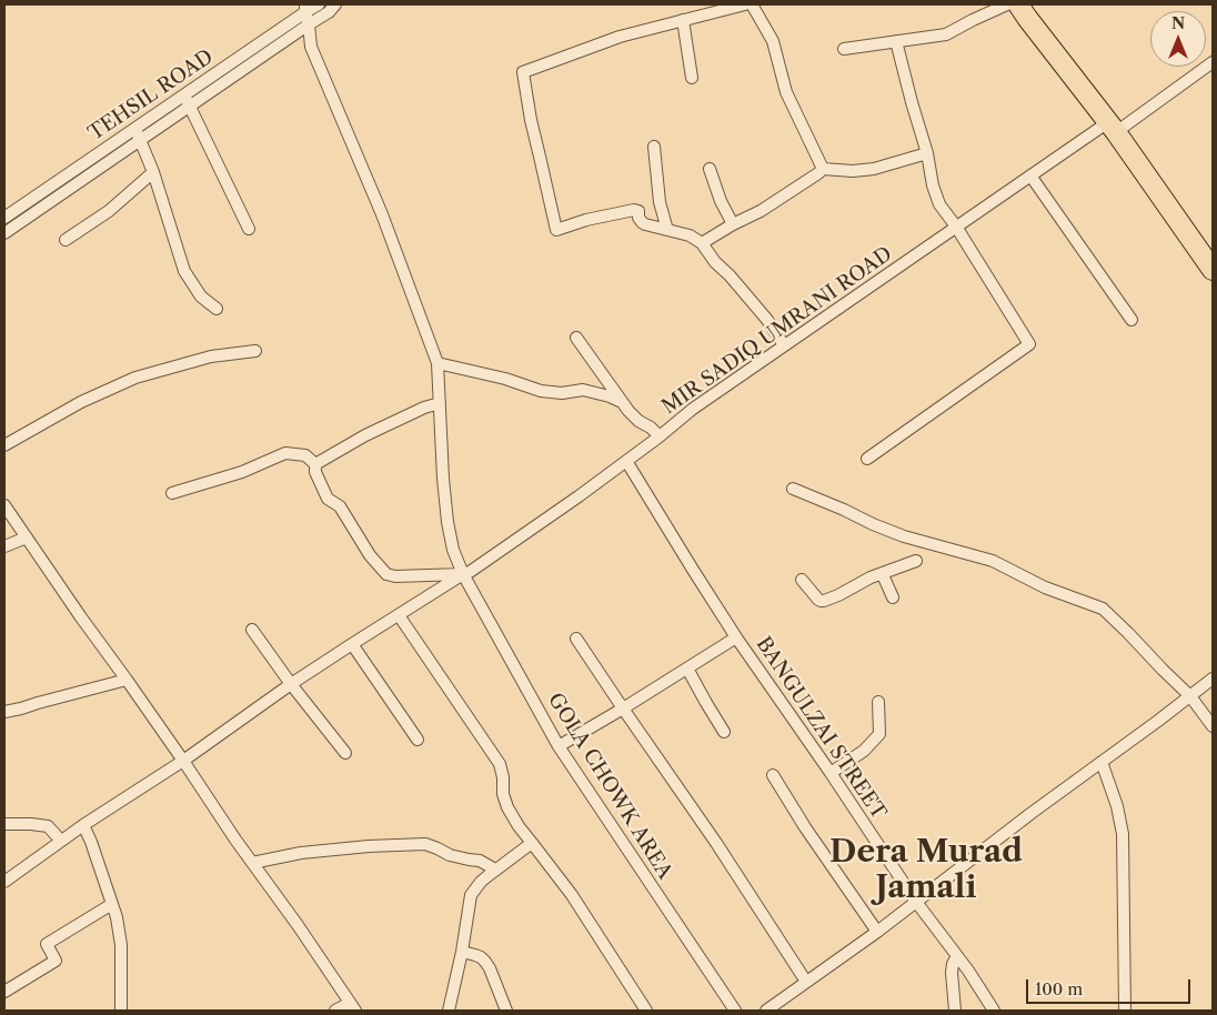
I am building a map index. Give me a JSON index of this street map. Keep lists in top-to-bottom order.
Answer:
{
  "streets": {
    "street": [
      "TEHSIL ROAD",
      "MIR SADIQ UMRANI ROAD",
      "BANGULZAI STREET",
      "GOLA CHOWK AREA"
    ]
  },
  "crossings": [
    ["TEHSIL ROAD", "GOLA CHOWK AREA"],
    ["MIR SADIQ UMRANI ROAD", "BANGULZAI STREET"],
    ["MIR SADIQ UMRANI ROAD", "GOLA CHOWK AREA"]
  ],
  "districts": ["Dera Murad Jamali"],
  "scale_bar": "100 m",
  "north": "top"
}
